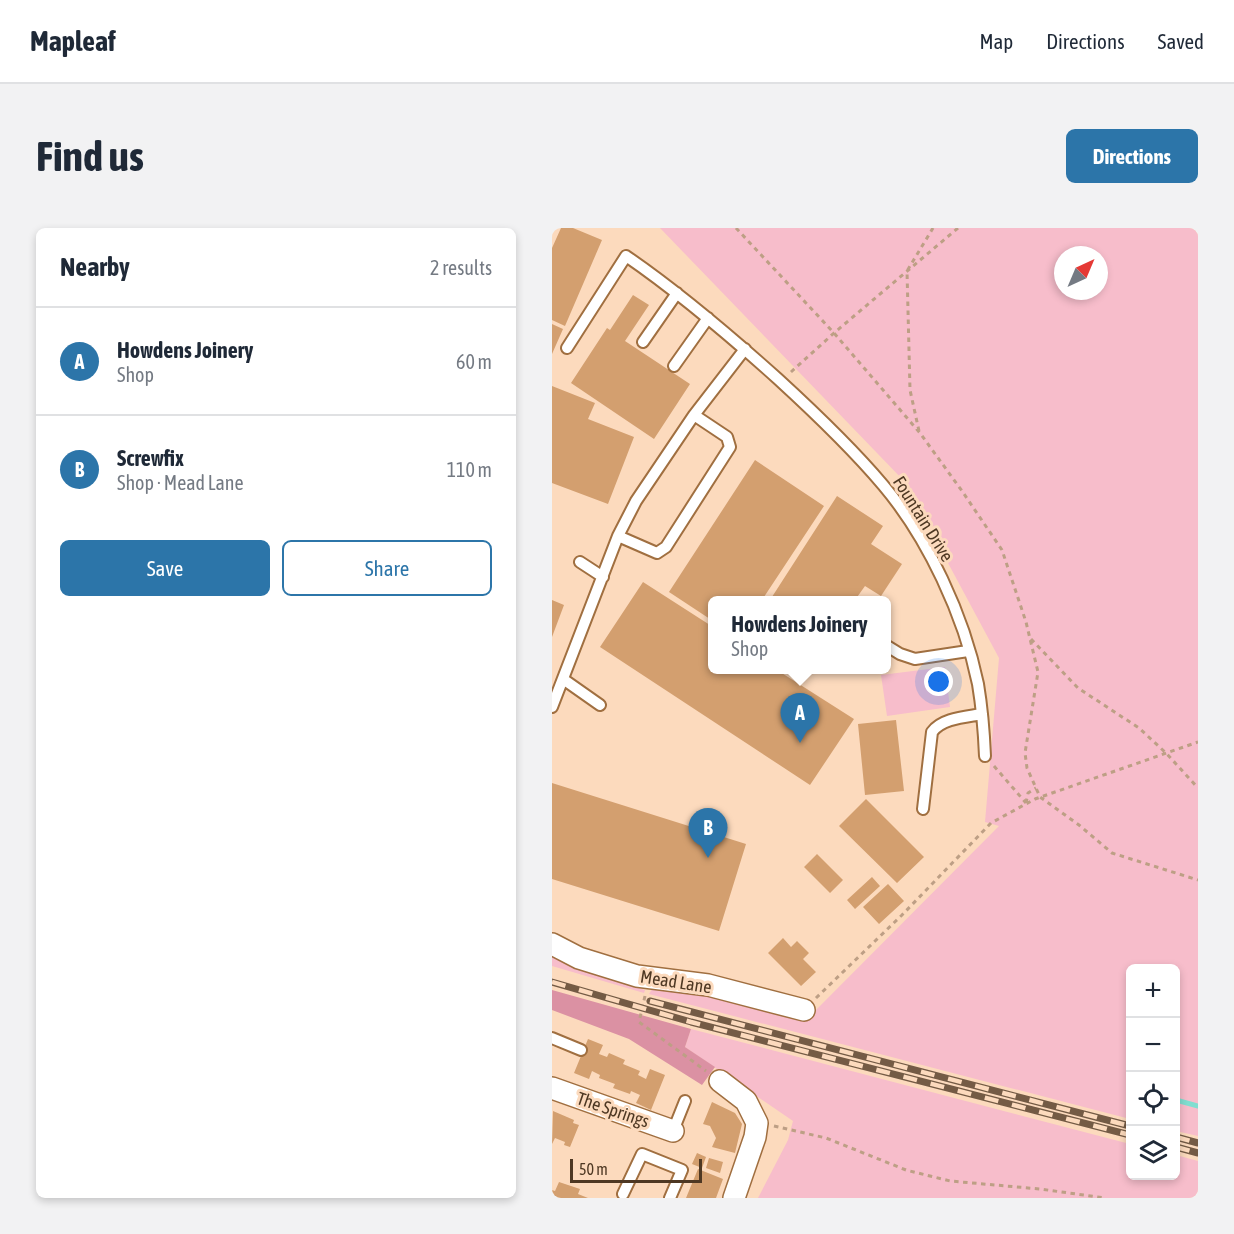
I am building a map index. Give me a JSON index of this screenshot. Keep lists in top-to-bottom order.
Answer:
{
  "streets": {
    "street": ["Mead Lane", "The Springs"],
    "lane": ["Fountain Drive"]
  },
  "scale_bar": "50 m",
  "north": "top right",
  "page": {
    "header": "Mapleaf",
    "nav": ["Map", "Directions", "Saved"],
    "buttons": [
      "Directions",
      ["Save", "Share"]
    ],
    "title": "Find us",
    "heading": ["Nearby", "2 results"],
    "list": [
      {
        "mark": "A",
        "name": "Howdens Joinery",
        "note": "Shop",
        "value": "60 m"
      },
      {
        "mark": "B",
        "name": "Screwfix",
        "note": "Shop · Mead Lane",
        "value": "110 m"
      }
    ],
    "popup": ["Howdens Joinery", "Shop"],
    "pins": ["A", "B"],
    "map_buttons": ["+", "−"],
    "scale": "50 m"
  }
}
